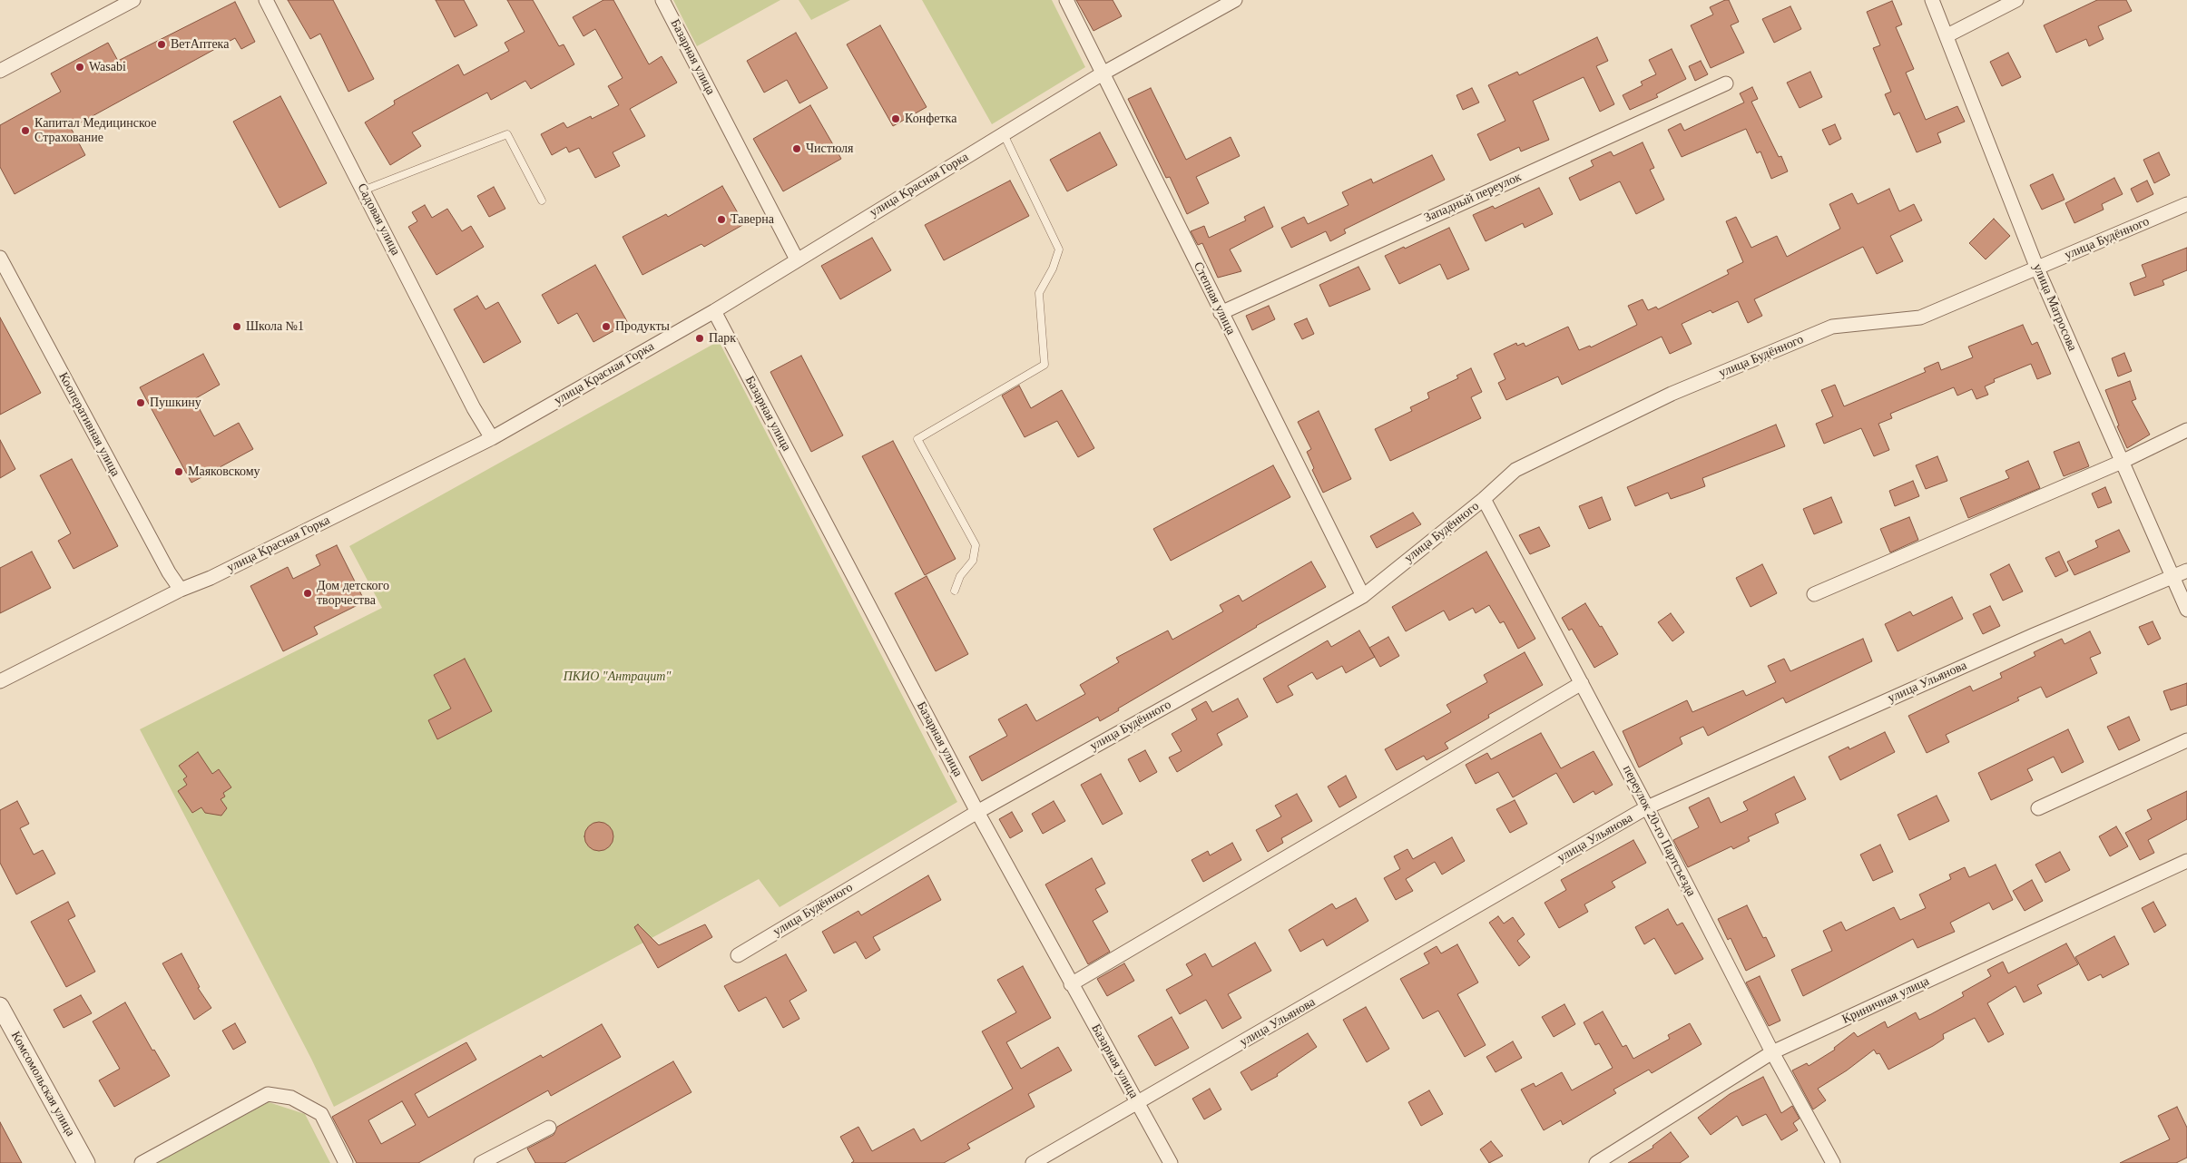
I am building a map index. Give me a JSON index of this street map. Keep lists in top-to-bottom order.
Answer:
{
  "streets": {
    "street": [
      "Базарная улица",
      "улица Красная Горка",
      "Западный переулок",
      "Садовая улица",
      "улица Будённого",
      "Степная улица",
      "улица Матросова",
      "Кооперативная улица",
      "улица Ульянова",
      "переулок 20-го Партсъезда",
      "Криничная улица",
      "Комсомольская улица"
    ]
  },
  "crossings": [
    ["Базарная улица", "улица Красная Горка"],
    ["Базарная улица", "улица Будённого"],
    ["Базарная улица", "улица Ульянова"],
    ["улица Красная Горка", "Садовая улица"],
    ["улица Красная Горка", "Степная улица"],
    ["улица Красная Горка", "Кооперативная улица"],
    ["Западный переулок", "Степная улица"],
    ["улица Будённого", "Степная улица"],
    ["улица Будённого", "улица Матросова"],
    ["улица Будённого", "переулок 20-го Партсъезда"],
    ["улица Матросова", "улица Ульянова"],
    ["улица Ульянова", "переулок 20-го Партсъезда"],
    ["переулок 20-го Партсъезда", "Криничная улица"]
  ],
  "parks": ["ПКИО \"Антрацит\""],
  "places": [
    "ВетАптека",
    "Wasabi",
    "Конфетка",
    "Капитал Медицинское Страхование",
    "Чистюля",
    "Таверна",
    "Школа №1",
    "Продукты",
    "Парк",
    "Пушкину",
    "Маяковскому",
    "Дом детского творчества"
  ]
}
